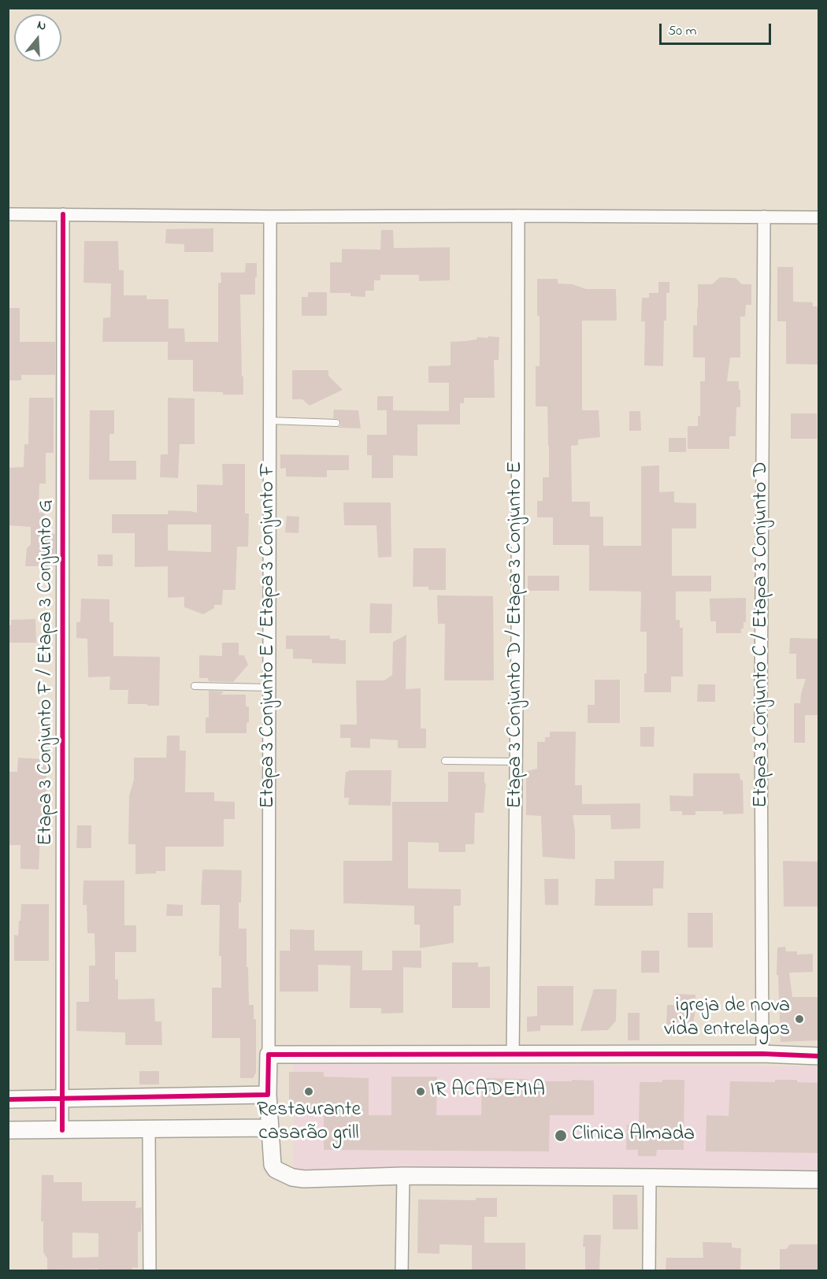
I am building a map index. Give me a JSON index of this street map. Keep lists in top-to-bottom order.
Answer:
{
  "streets": {
    "street": [
      "Etapa 3 Conjunto D / Etapa 3 Conjunto E",
      "Etapa 3 Conjunto C / Etapa 3 Conjunto D",
      "Etapa 3 Conjunto E / Etapa 3 Conjunto F",
      "Etapa 3 Conjunto F / Etapa 3 Conjunto G"
    ]
  },
  "places": [
    "igreja de nova vida entrelagos",
    "Restaurante casarão grill",
    "IR ACADEMIA",
    "Clinica Almada"
  ],
  "scale_bar": "50 m",
  "north": "top"
}
